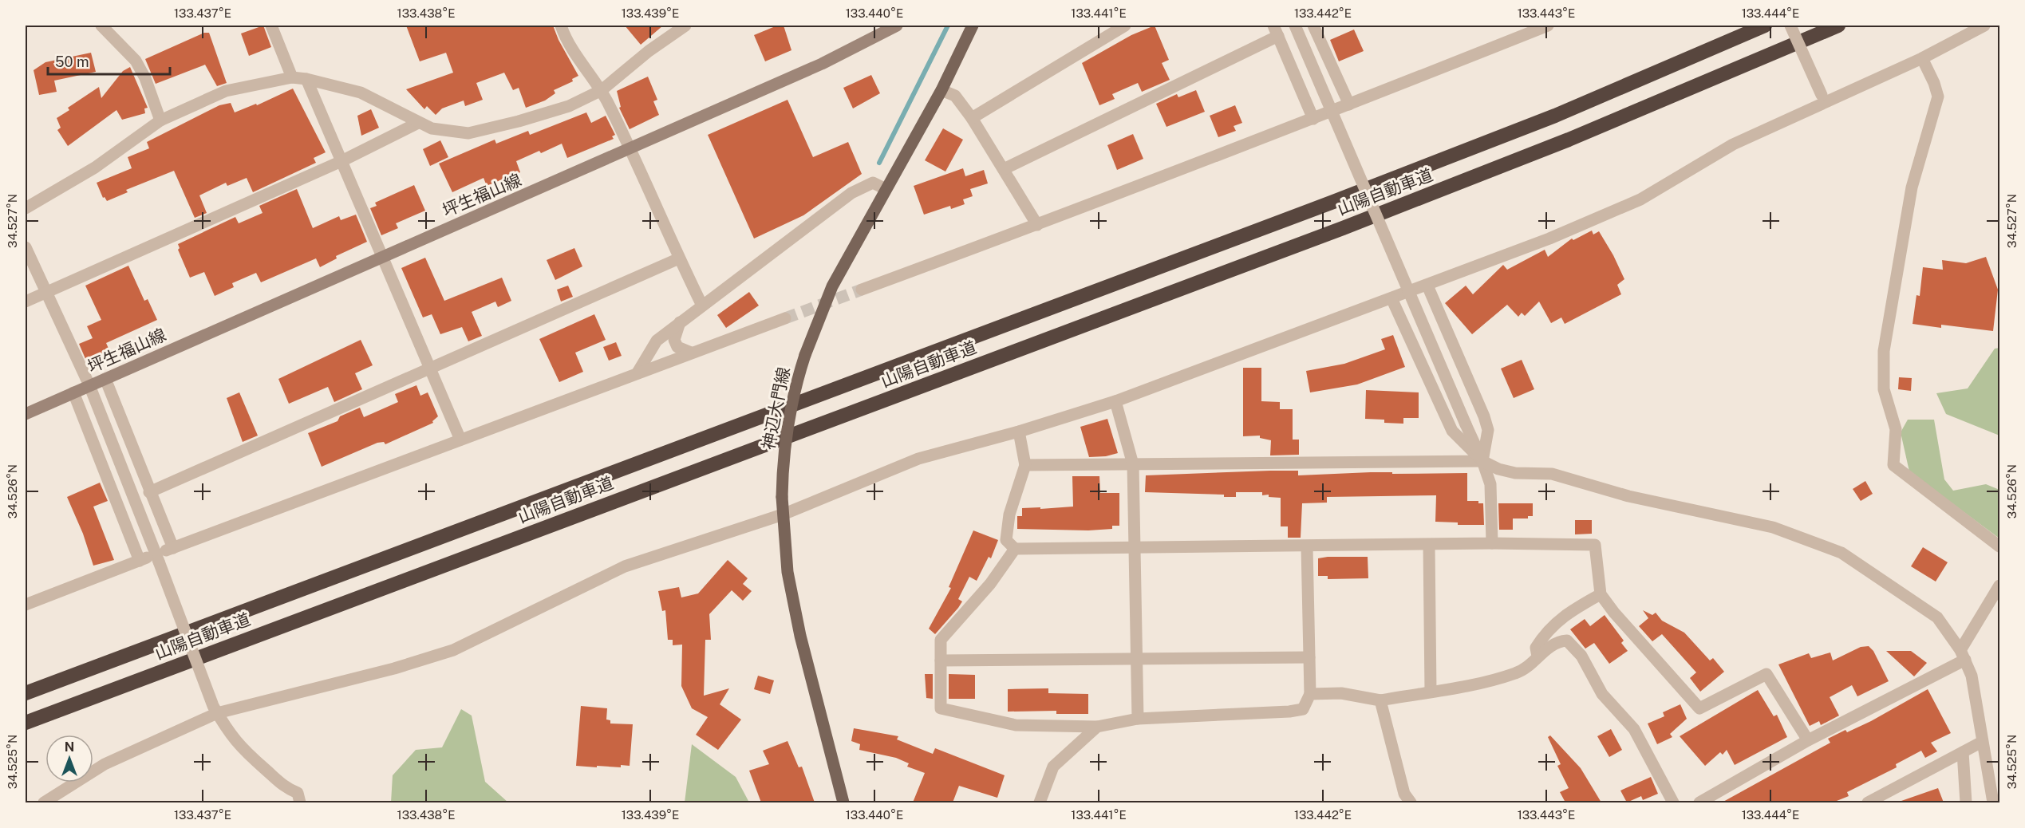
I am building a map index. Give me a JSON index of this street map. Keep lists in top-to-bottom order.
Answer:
{
  "streets": {
    "highway": ["山陽自動車道"],
    "main road": ["坪生福山線", "神辺大門線"]
  },
  "scale_bar": "50 m",
  "north": "top",
  "coordinates": [
    "133.437°E",
    "133.438°E",
    "133.439°E",
    "133.440°E",
    "133.441°E",
    "133.442°E",
    "133.443°E",
    "133.444°E",
    "34.527°N",
    "34.526°N",
    "34.525°N"
  ]
}
